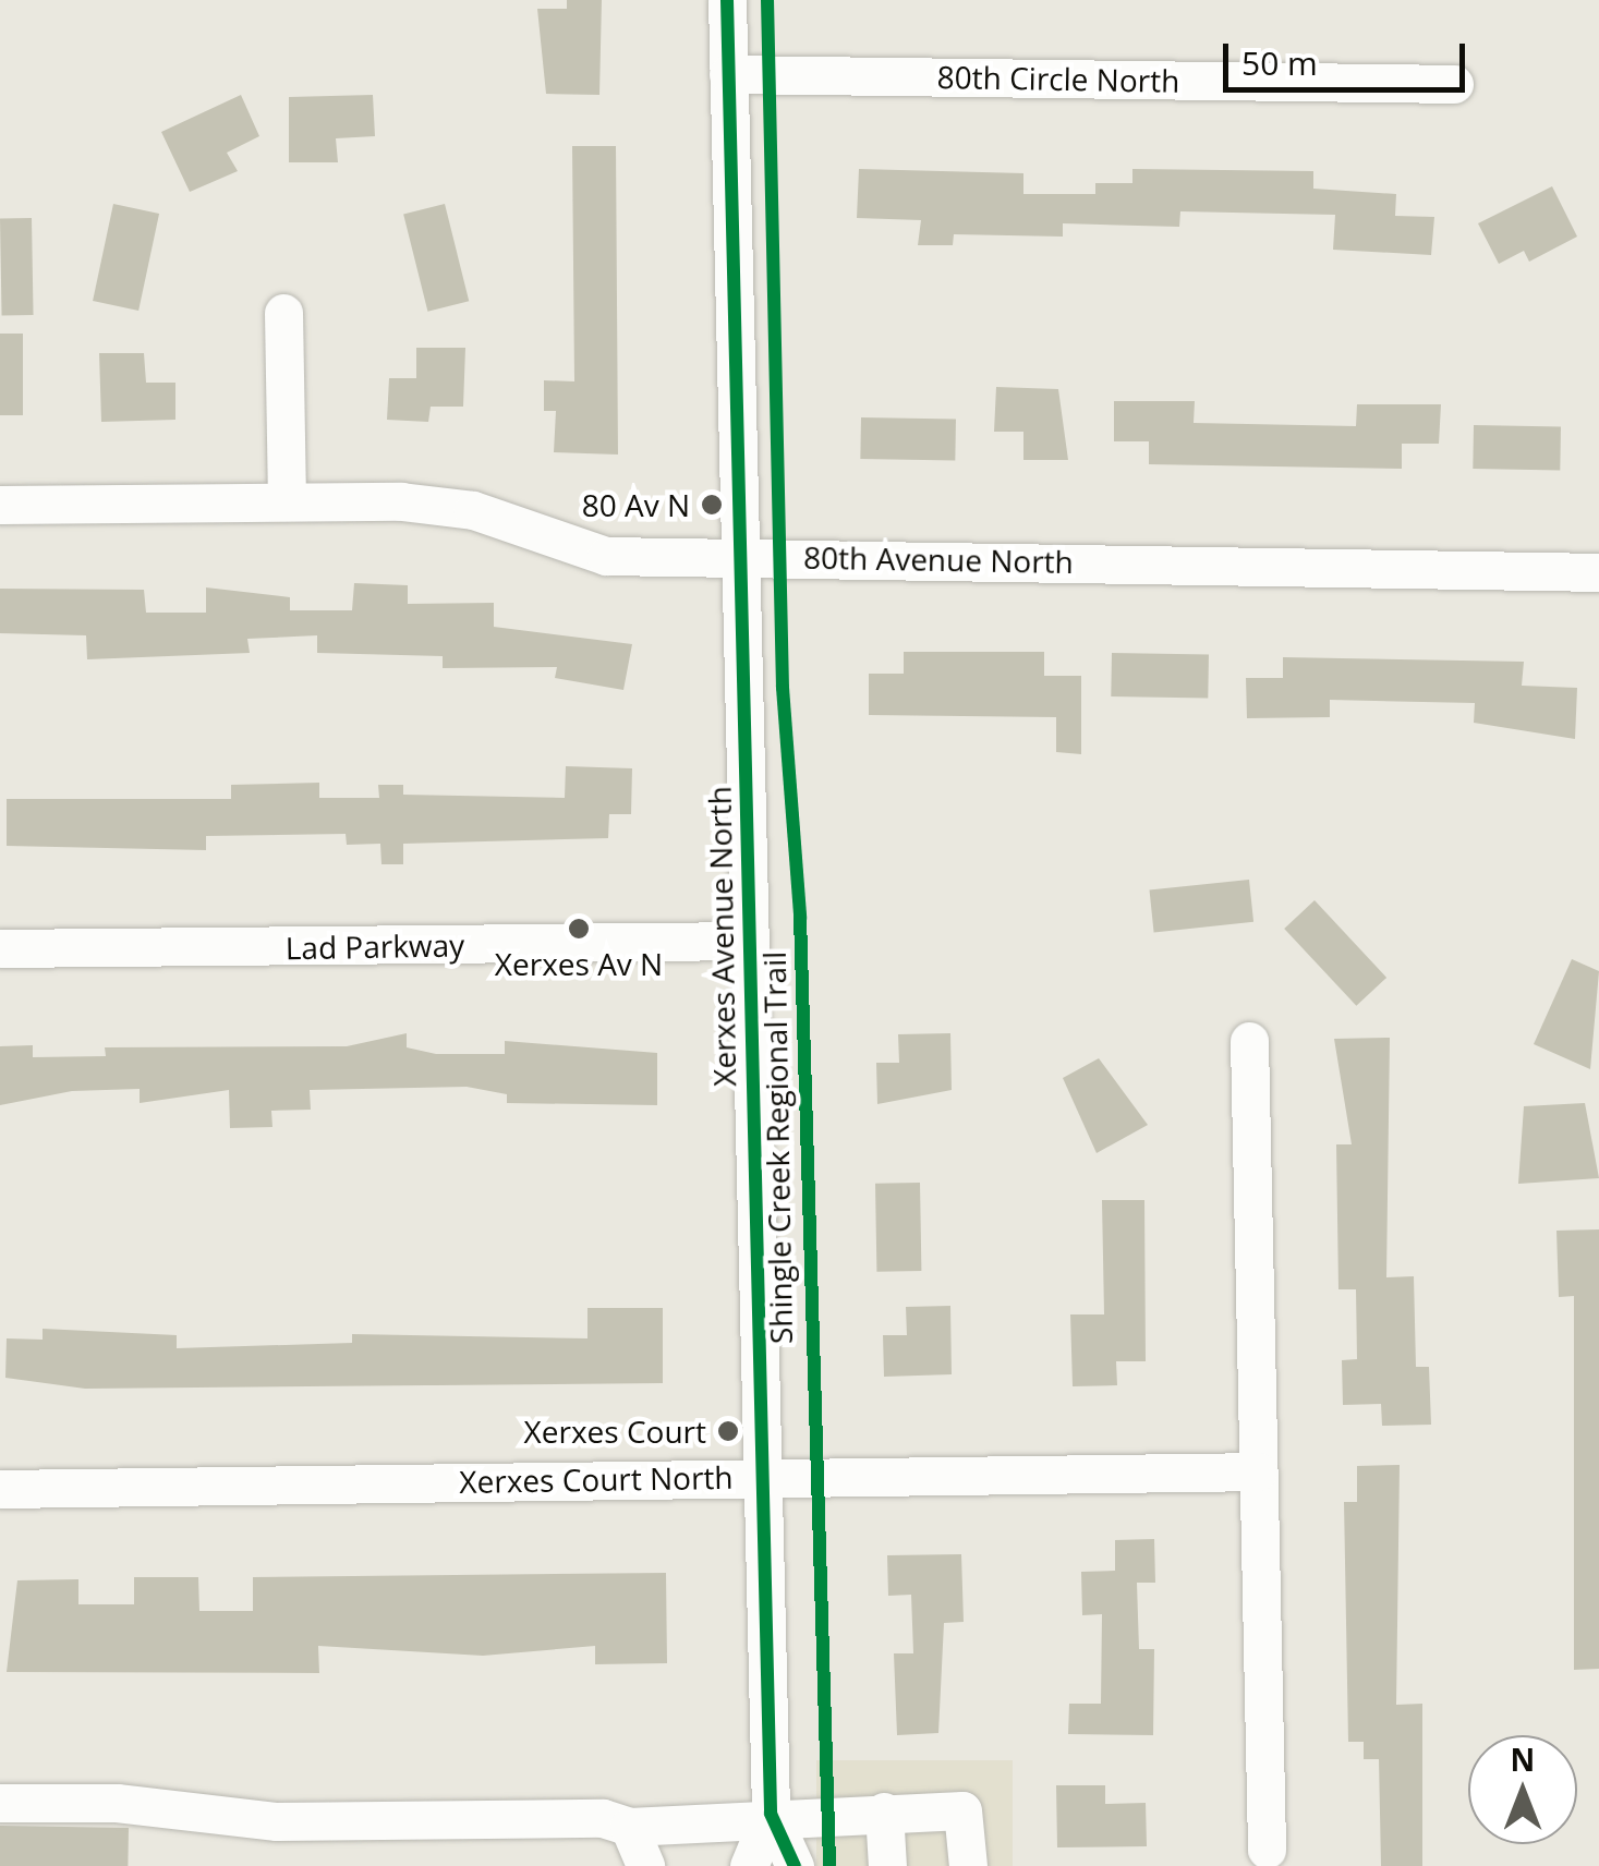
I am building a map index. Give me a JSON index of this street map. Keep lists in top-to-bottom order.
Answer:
{
  "streets": {
    "street": [
      "80th Circle North",
      "80th Avenue North",
      "Xerxes Avenue North",
      "Lad Parkway",
      "Xerxes Court North"
    ],
    "cycle path": ["Shingle Creek Regional Trail"]
  },
  "crossings": [
    ["80th Circle North", "Xerxes Avenue North"],
    ["80th Avenue North", "Xerxes Avenue North"],
    ["Xerxes Avenue North", "Lad Parkway"],
    ["Xerxes Avenue North", "Xerxes Court North"]
  ],
  "places": ["80 Av N", "Xerxes Av N", "Xerxes Court"],
  "scale_bar": "50 m",
  "north": "top"
}
